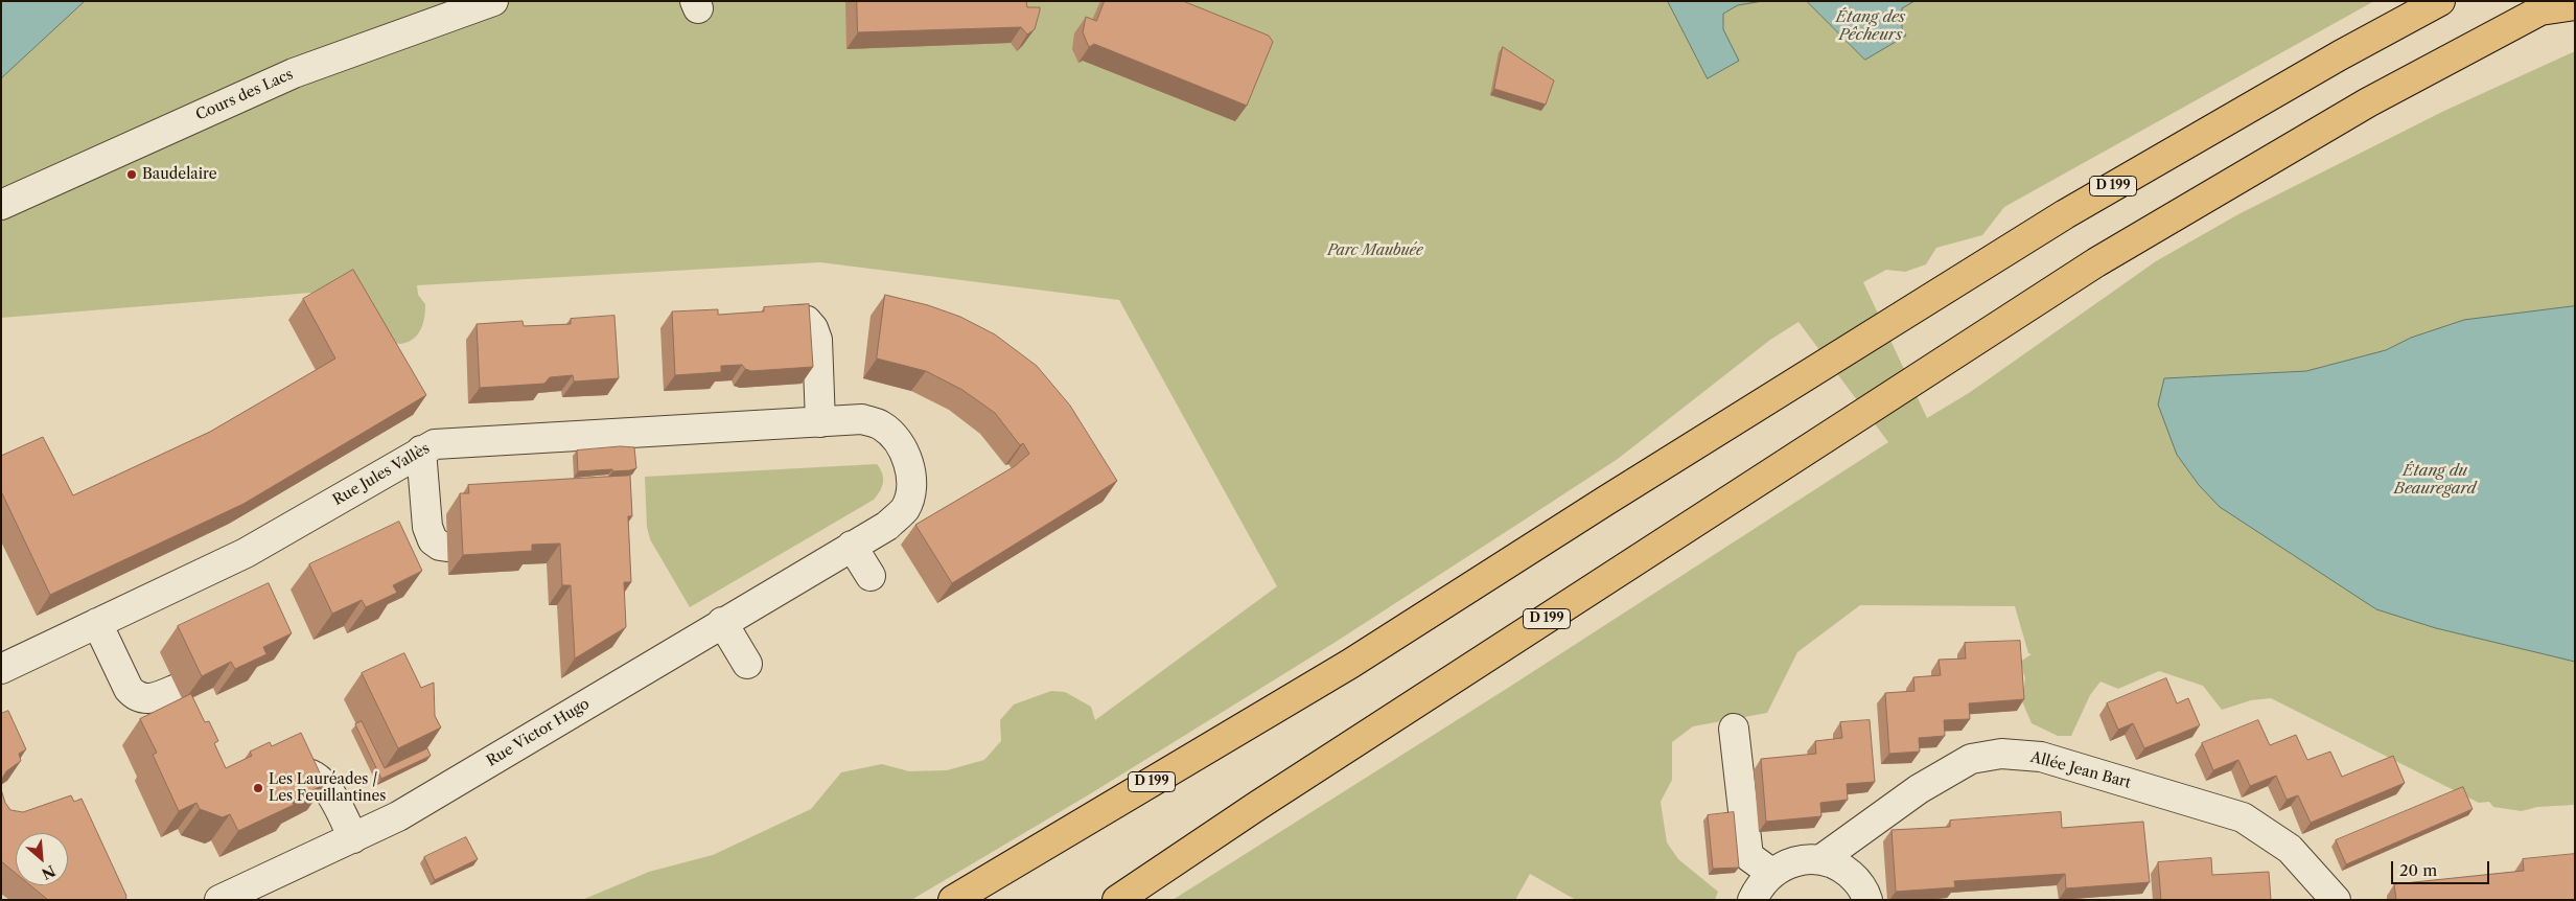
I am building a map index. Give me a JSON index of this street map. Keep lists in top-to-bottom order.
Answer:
{
  "streets": {
    "highway": ["D 199"],
    "street": [
      "Cours des Lacs",
      "Rue Jules Vallès",
      "Rue Victor Hugo",
      "Allée Jean Bart"
    ]
  },
  "crossings": [
    ["Rue Jules Vallès", "Rue Victor Hugo"]
  ],
  "water": ["Étang des Pêcheurs", "Étang du Beauregard"],
  "parks": ["Parc Maubuée"],
  "places": ["Baudelaire", "Les Lauréades / Les Feuillantines"],
  "scale_bar": "20 m",
  "north": "bottom right"
}
